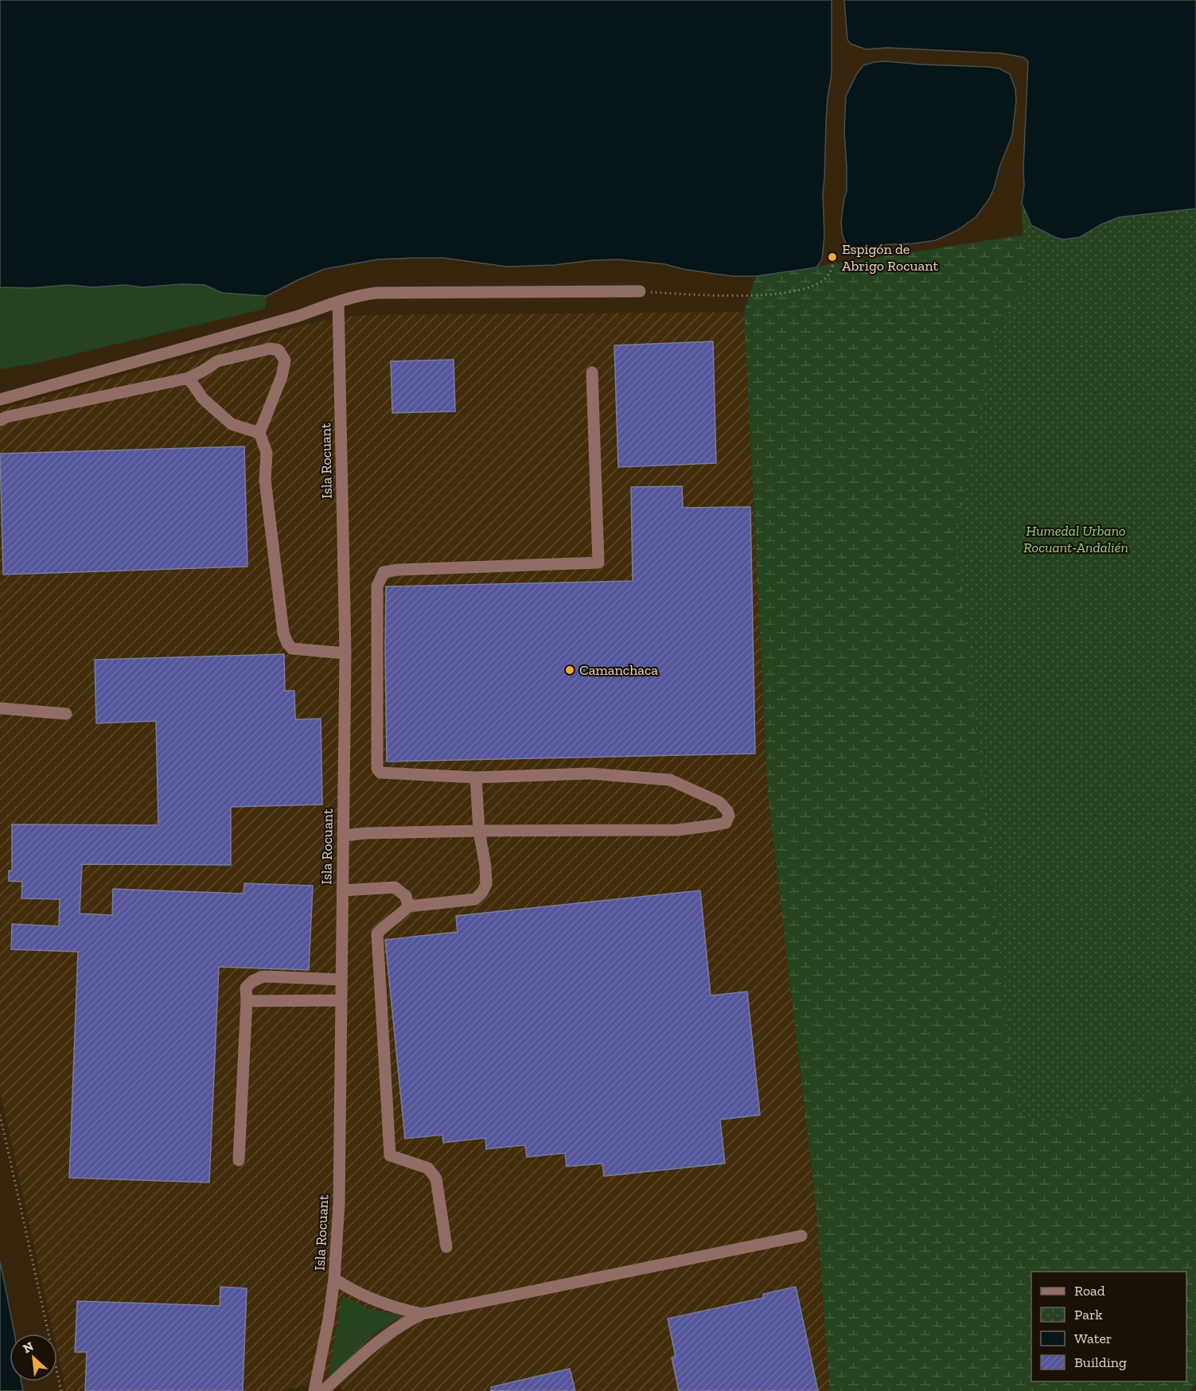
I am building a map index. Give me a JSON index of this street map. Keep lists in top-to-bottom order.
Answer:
{
  "streets": {
    "street": ["Isla Rocuant"]
  },
  "parks": ["Humedal Urbano Rocuant-Andalién"],
  "places": ["Espigón de Abrigo Rocuant", "Camanchaca"],
  "legend": [
    "Road",
    "Park",
    "Water",
    "Building"
  ],
  "north": "top left"
}
